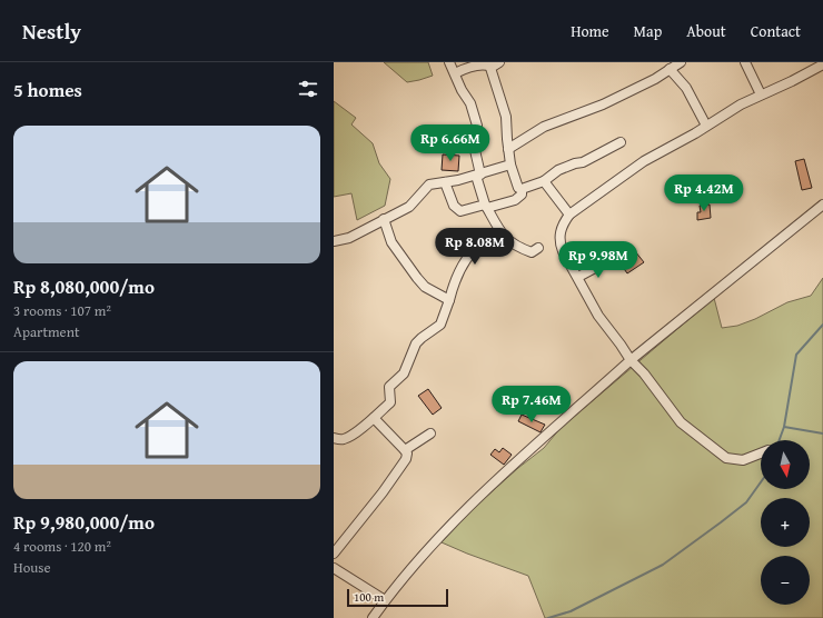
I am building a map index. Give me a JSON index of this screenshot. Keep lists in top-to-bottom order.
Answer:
{
  "scale_bar": "100 m",
  "north": "bottom",
  "page": {
    "header": "Nestly",
    "nav": [
      "Home",
      "Map",
      "About",
      "Contact"
    ],
    "heading": "5 homes",
    "list": [
      {
        "name": "Rp 8,080,000/mo",
        "note": "3 rooms · 107 m² · Apartment"
      },
      {
        "name": "Rp 9,980,000/mo",
        "note": "4 rooms · 120 m² · House"
      }
    ],
    "price": [
      "Rp 6.66M",
      "Rp 4.42M",
      "Rp 8.08M",
      "Rp 9.98M",
      "Rp 7.46M"
    ],
    "map_buttons": ["+", "−"],
    "scale": "100 m"
  }
}
